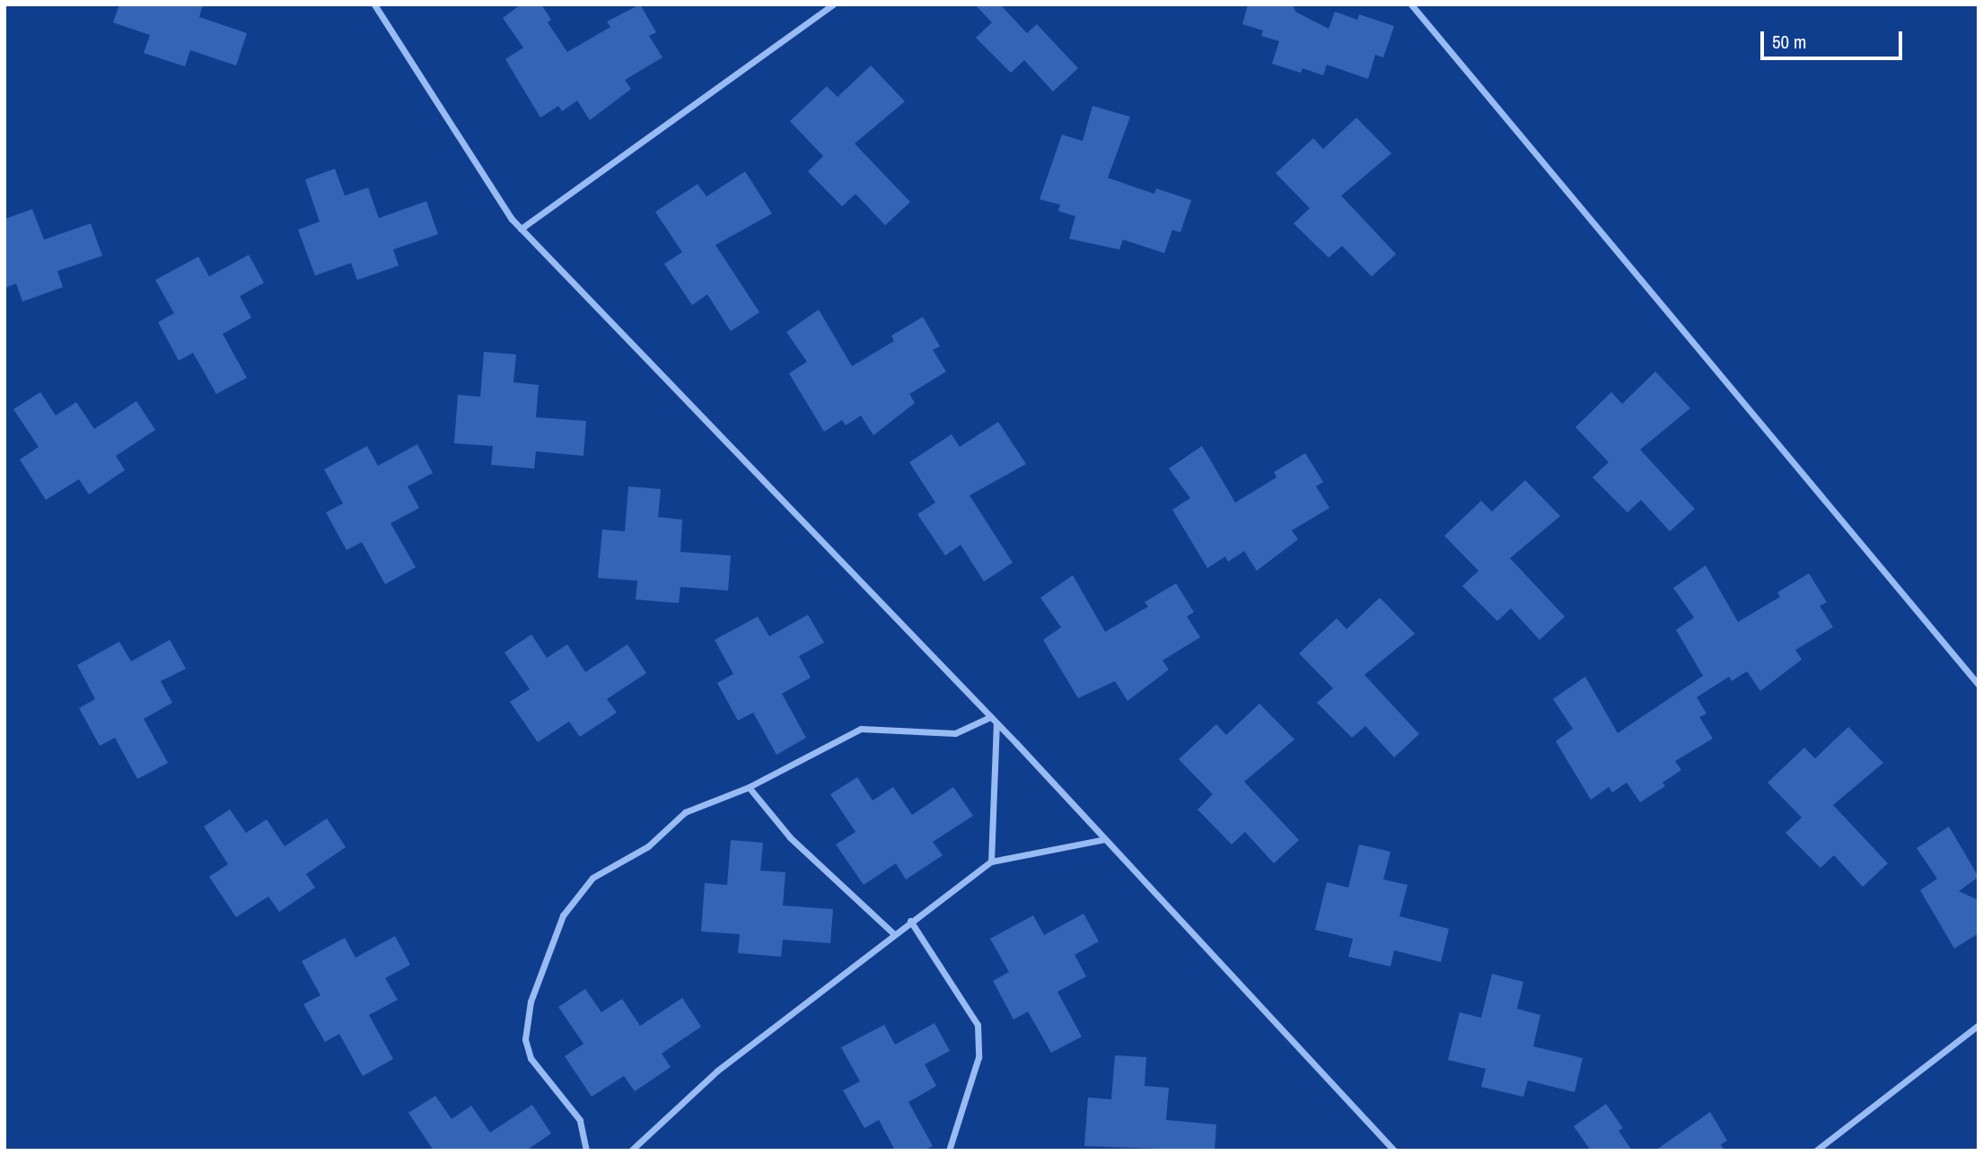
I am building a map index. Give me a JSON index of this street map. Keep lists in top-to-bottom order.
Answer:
{
  "scale_bar": "50 m"
}
